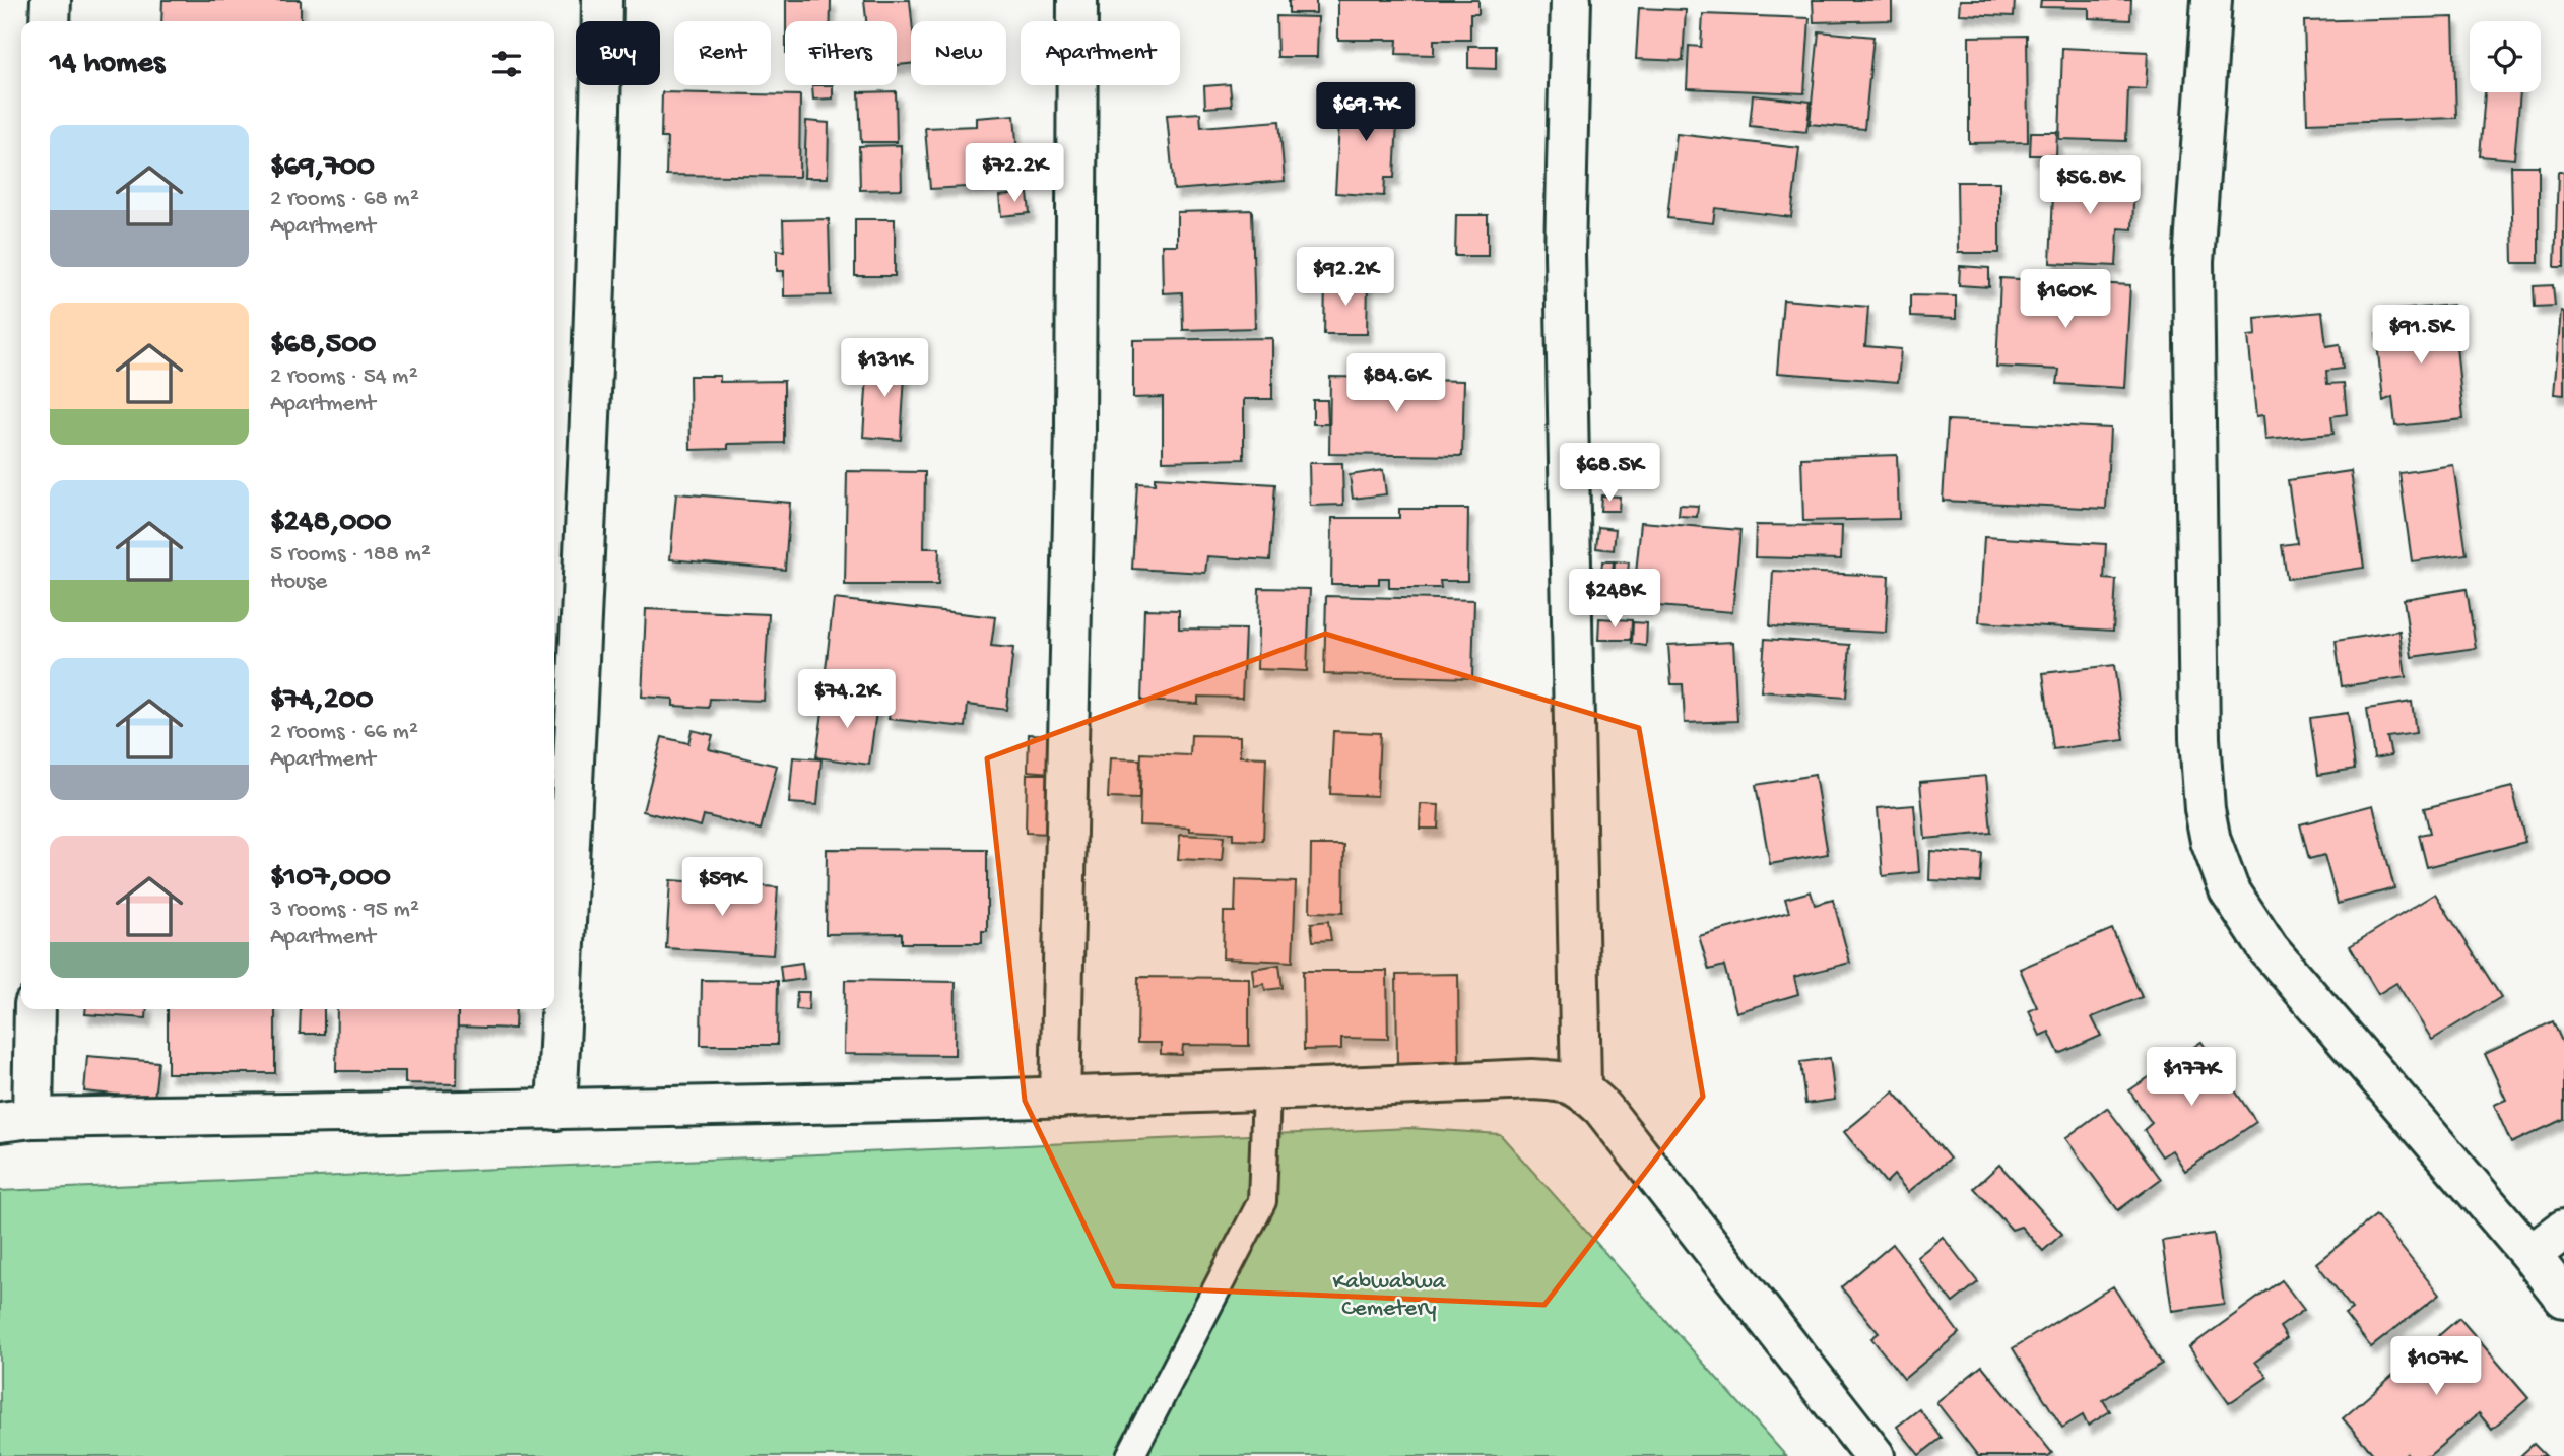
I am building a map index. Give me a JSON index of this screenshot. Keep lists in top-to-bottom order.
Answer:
{
  "parks": ["Kabwabwa Cemetery"],
  "page": {
    "chip": [
      "Buy",
      "Rent",
      "Filters",
      "New",
      "Apartment"
    ],
    "heading": "14 homes",
    "price": [
      "$69.7K",
      "$72.2K",
      "$56.8K",
      "$92.2K",
      "$160K",
      "$91.5K",
      "$131K",
      "$84.6K",
      "$68.5K",
      "$248K",
      "$74.2K",
      "$59K",
      "$177K",
      "$107K"
    ],
    "list": [
      {
        "name": "$69,700",
        "note": "2 rooms · 68 m² · Apartment"
      },
      {
        "name": "$68,500",
        "note": "2 rooms · 54 m² · Apartment"
      },
      {
        "name": "$248,000",
        "note": "5 rooms · 188 m² · House"
      },
      {
        "name": "$74,200",
        "note": "2 rooms · 66 m² · Apartment"
      },
      {
        "name": "$107,000",
        "note": "3 rooms · 95 m² · Apartment"
      }
    ]
  }
}
